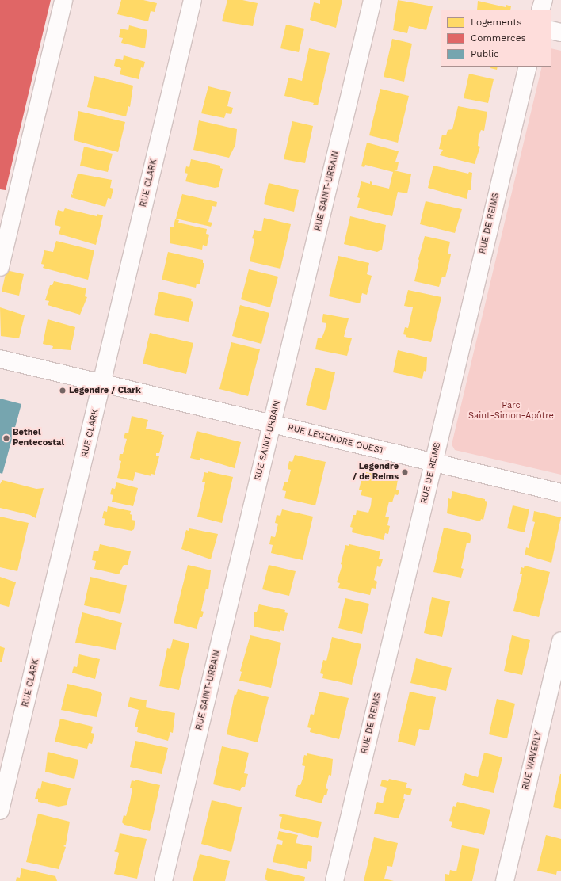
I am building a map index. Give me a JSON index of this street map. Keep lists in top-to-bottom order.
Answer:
{
  "streets": {
    "street": [
      "RUE CLARK",
      "RUE SAINT-URBAIN",
      "RUE DE REIMS",
      "RUE LEGENDRE OUEST",
      "RUE WAVERLY"
    ]
  },
  "crossings": [
    ["RUE CLARK", "RUE LEGENDRE OUEST"],
    ["RUE SAINT-URBAIN", "RUE LEGENDRE OUEST"],
    ["RUE DE REIMS", "RUE LEGENDRE OUEST"]
  ],
  "parks": ["Parc Saint-Simon-Apôtre"],
  "places": ["Legendre / Clark", "Bethel Pentecostal", "Legendre / de Reims"],
  "legend": ["Logements", "Commerces", "Public"]
}
